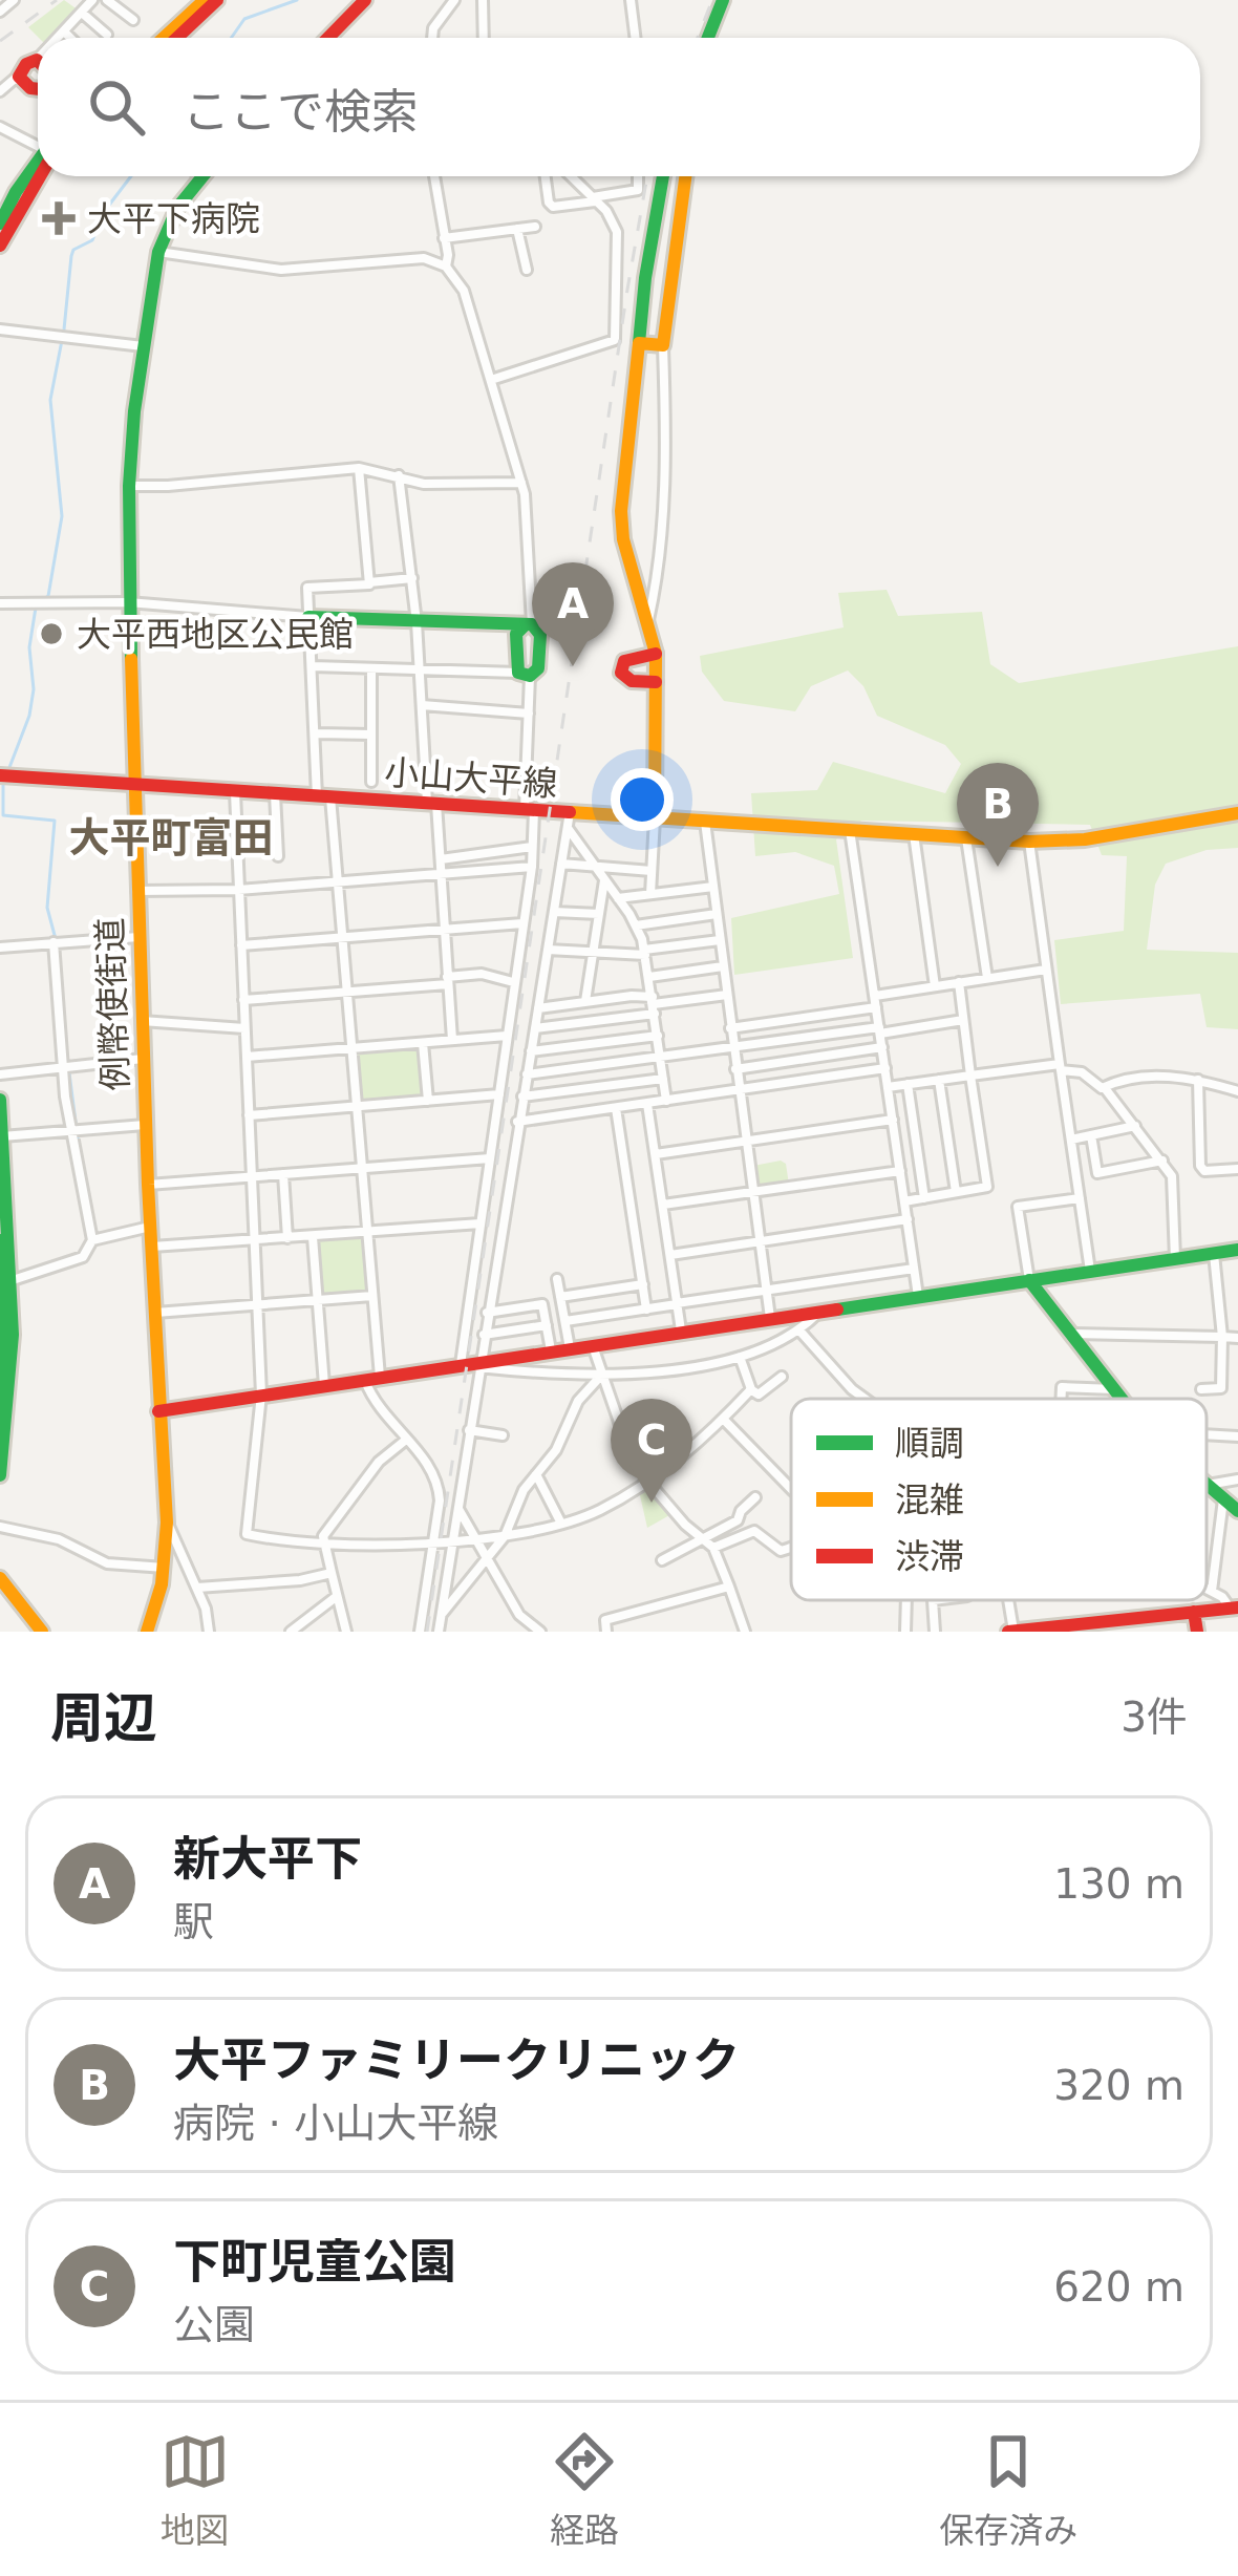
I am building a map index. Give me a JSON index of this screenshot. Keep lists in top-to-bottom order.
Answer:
{
  "streets": {
    "street": ["小山大平線", "例幣使街道"]
  },
  "crossings": [
    ["小山大平線", "例幣使街道"]
  ],
  "districts": ["大平町富田"],
  "places": {
    "health": ["大平下病院"],
    "other": ["大平西地区公民館"]
  },
  "legend": ["順調", "混雑", "渋滞"],
  "page": {
    "search": "ここで検索",
    "pins": ["A", "B", "C"],
    "heading": ["周辺", "3件"],
    "list": [
      {
        "mark": "A",
        "name": "新大平下",
        "note": "駅",
        "value": "130 m"
      },
      {
        "mark": "B",
        "name": "大平ファミリークリニック",
        "note": "病院 · 小山大平線",
        "value": "320 m"
      },
      {
        "mark": "C",
        "name": "下町児童公園",
        "note": "公園",
        "value": "620 m"
      }
    ],
    "nav": ["地図", "経路", "保存済み"]
  }
}
